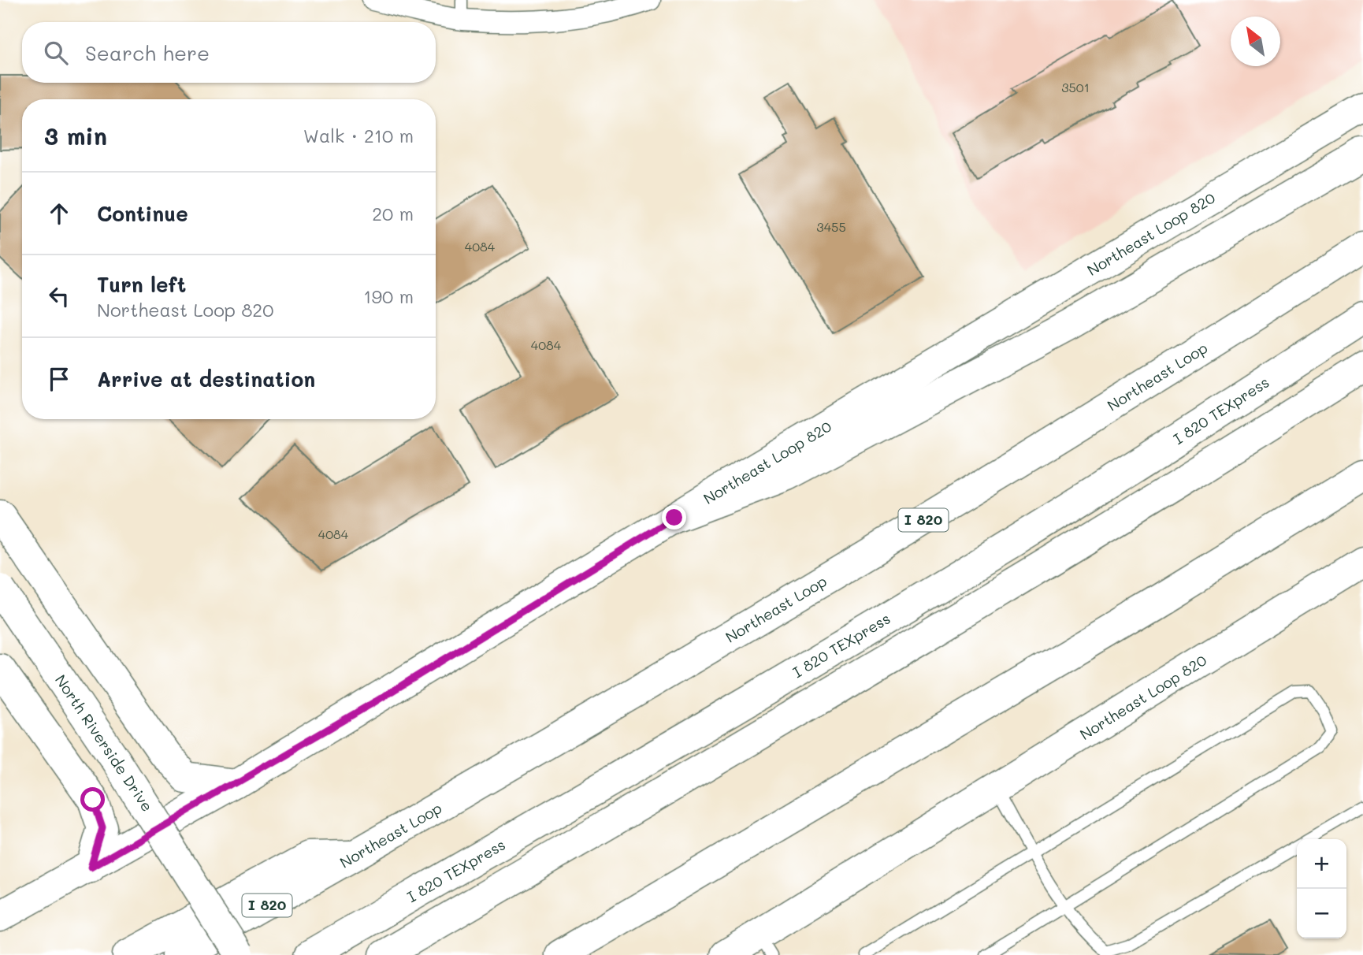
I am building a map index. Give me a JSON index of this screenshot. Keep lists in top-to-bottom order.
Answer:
{
  "streets": {
    "main road": [
      "Northeast Loop 820",
      "Northeast Loop",
      "I 820 TEXpress",
      "I 820",
      "North Riverside Drive"
    ]
  },
  "house_numbers": [
    "3501",
    "3455",
    "4084",
    "4084",
    "4084"
  ],
  "north": "top left",
  "page": {
    "search": "Search here",
    "heading": ["3 min", "Walk · 210 m"],
    "list": [
      ["Continue", "20 m"],
      ["Turn left", "Northeast Loop 820", "190 m"],
      "Arrive at destination"
    ],
    "map_buttons": ["+", "−"]
  }
}
